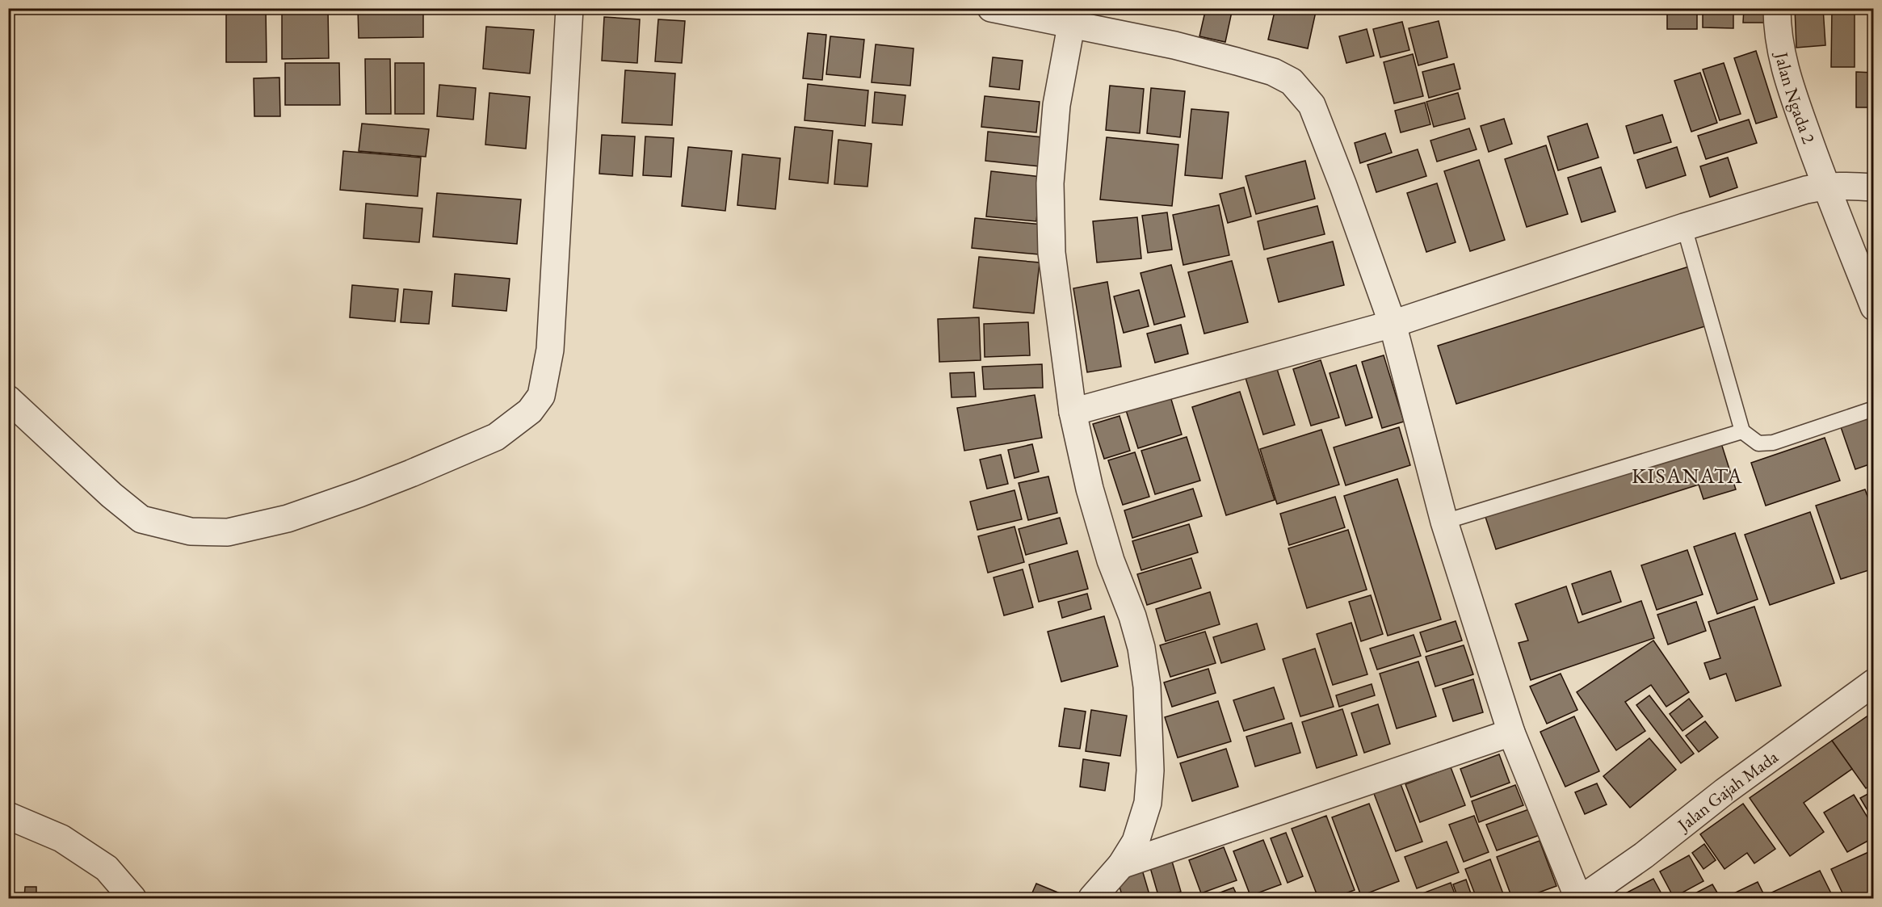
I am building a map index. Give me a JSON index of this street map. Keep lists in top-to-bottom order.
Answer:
{
  "streets": {
    "street": ["Jalan Ngada 2", "Jalan Gajah Mada"]
  },
  "districts": ["KISANATA"]
}
